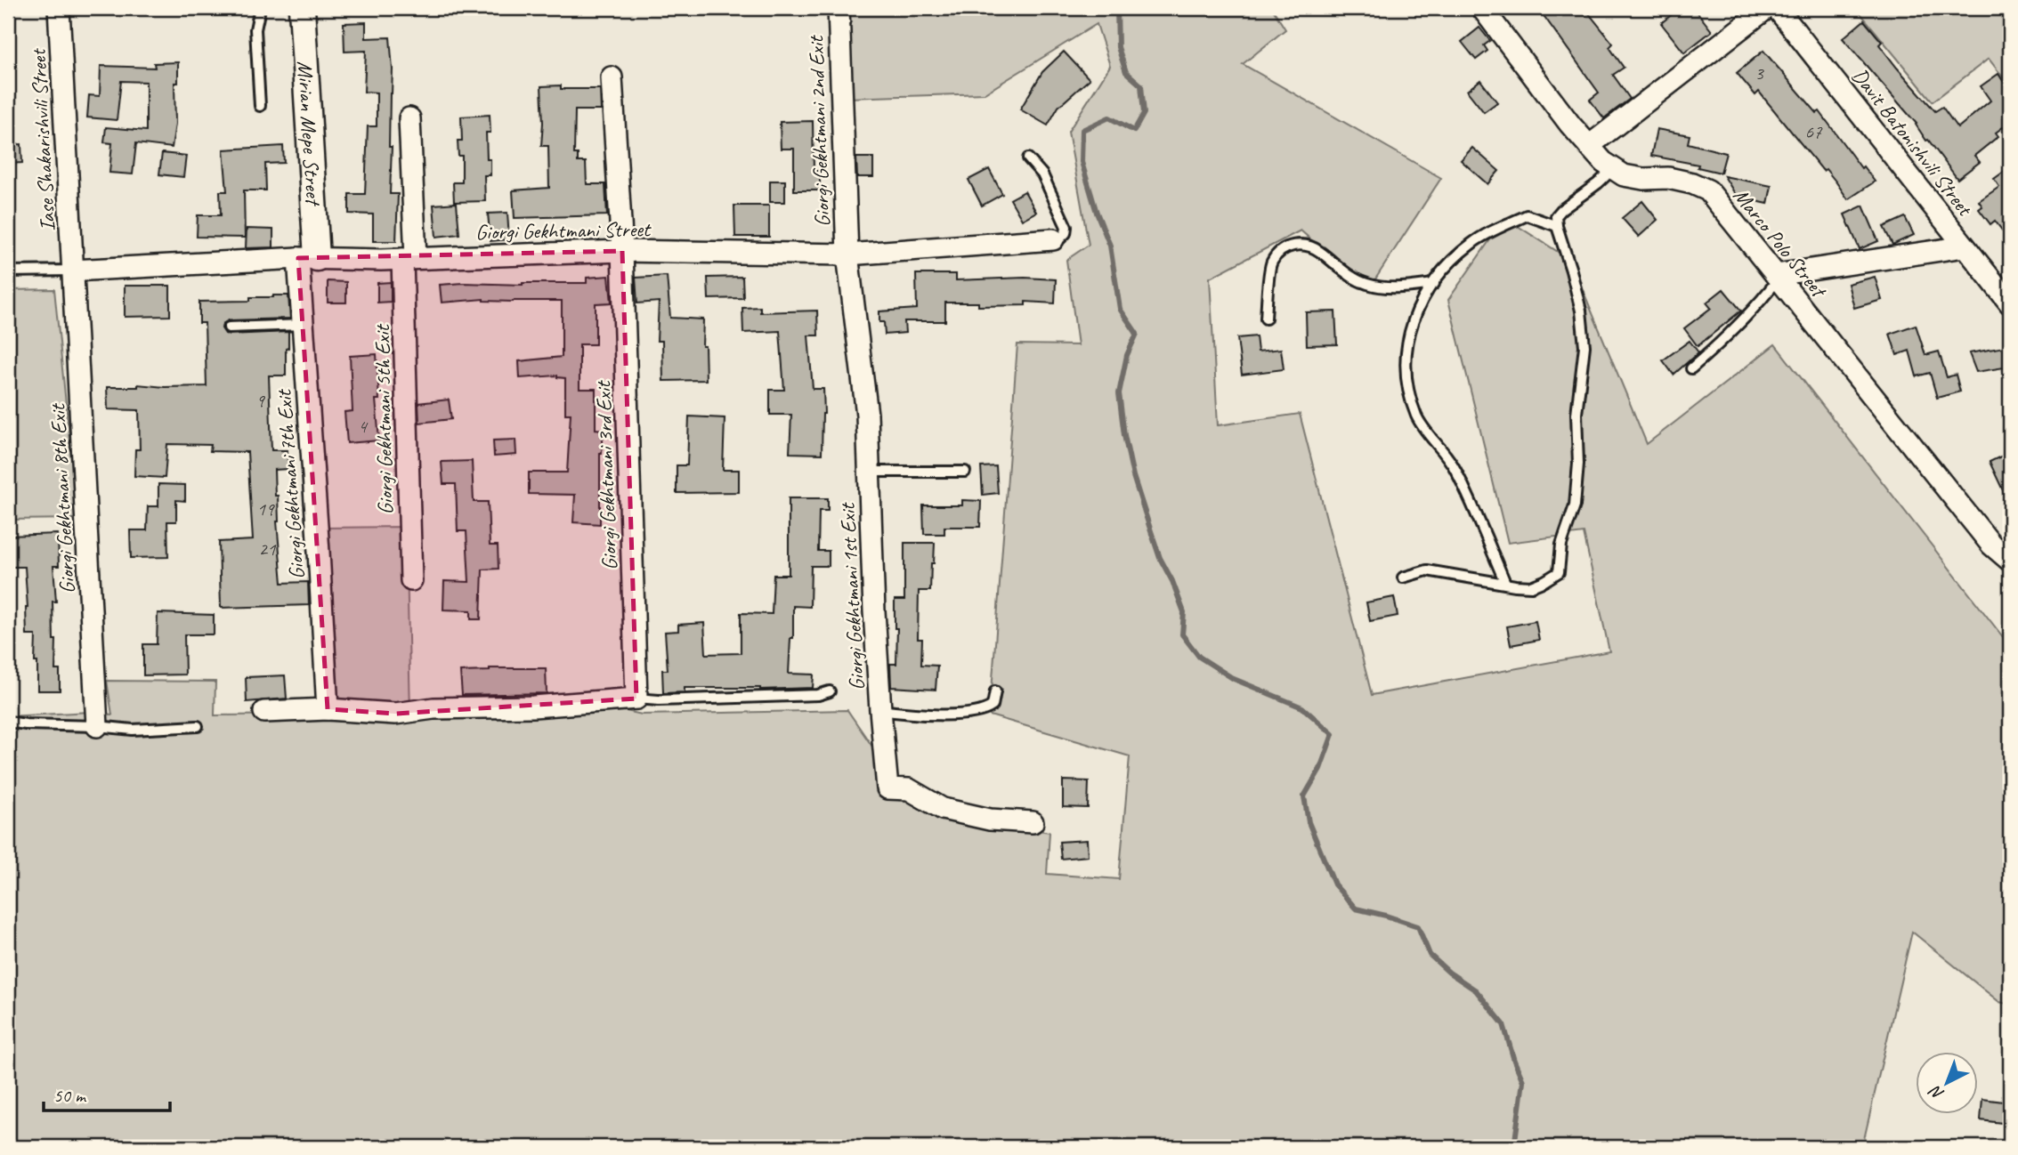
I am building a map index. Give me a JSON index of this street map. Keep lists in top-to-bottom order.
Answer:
{
  "streets": {
    "street": [
      "Giorgi Gekhtmani 2nd Exit",
      "Mirian Mepe Street",
      "Iase Shakarishvili Street",
      "Davit Batonishvili Street",
      "Giorgi Gekhtmani Street",
      "Marco Polo Street",
      "Giorgi Gekhtmani 5th Exit",
      "Giorgi Gekhtmani 3rd Exit",
      "Giorgi Gekhtmani 7th Exit",
      "Giorgi Gekhtmani 8th Exit",
      "Giorgi Gekhtmani 1st Exit"
    ]
  },
  "crossings": [
    ["Giorgi Gekhtmani 2nd Exit", "Giorgi Gekhtmani Street"],
    ["Giorgi Gekhtmani 2nd Exit", "Giorgi Gekhtmani 1st Exit"],
    ["Mirian Mepe Street", "Giorgi Gekhtmani Street"],
    ["Mirian Mepe Street", "Giorgi Gekhtmani 7th Exit"],
    ["Iase Shakarishvili Street", "Giorgi Gekhtmani Street"],
    ["Iase Shakarishvili Street", "Giorgi Gekhtmani 8th Exit"],
    ["Giorgi Gekhtmani Street", "Giorgi Gekhtmani 5th Exit"],
    ["Giorgi Gekhtmani Street", "Giorgi Gekhtmani 3rd Exit"],
    ["Giorgi Gekhtmani Street", "Giorgi Gekhtmani 7th Exit"],
    ["Giorgi Gekhtmani Street", "Giorgi Gekhtmani 8th Exit"],
    ["Giorgi Gekhtmani Street", "Giorgi Gekhtmani 1st Exit"]
  ],
  "house_numbers": [
    "3",
    "67",
    "9",
    "4",
    "19",
    "21"
  ],
  "scale_bar": "50 m",
  "north": "bottom left"
}
